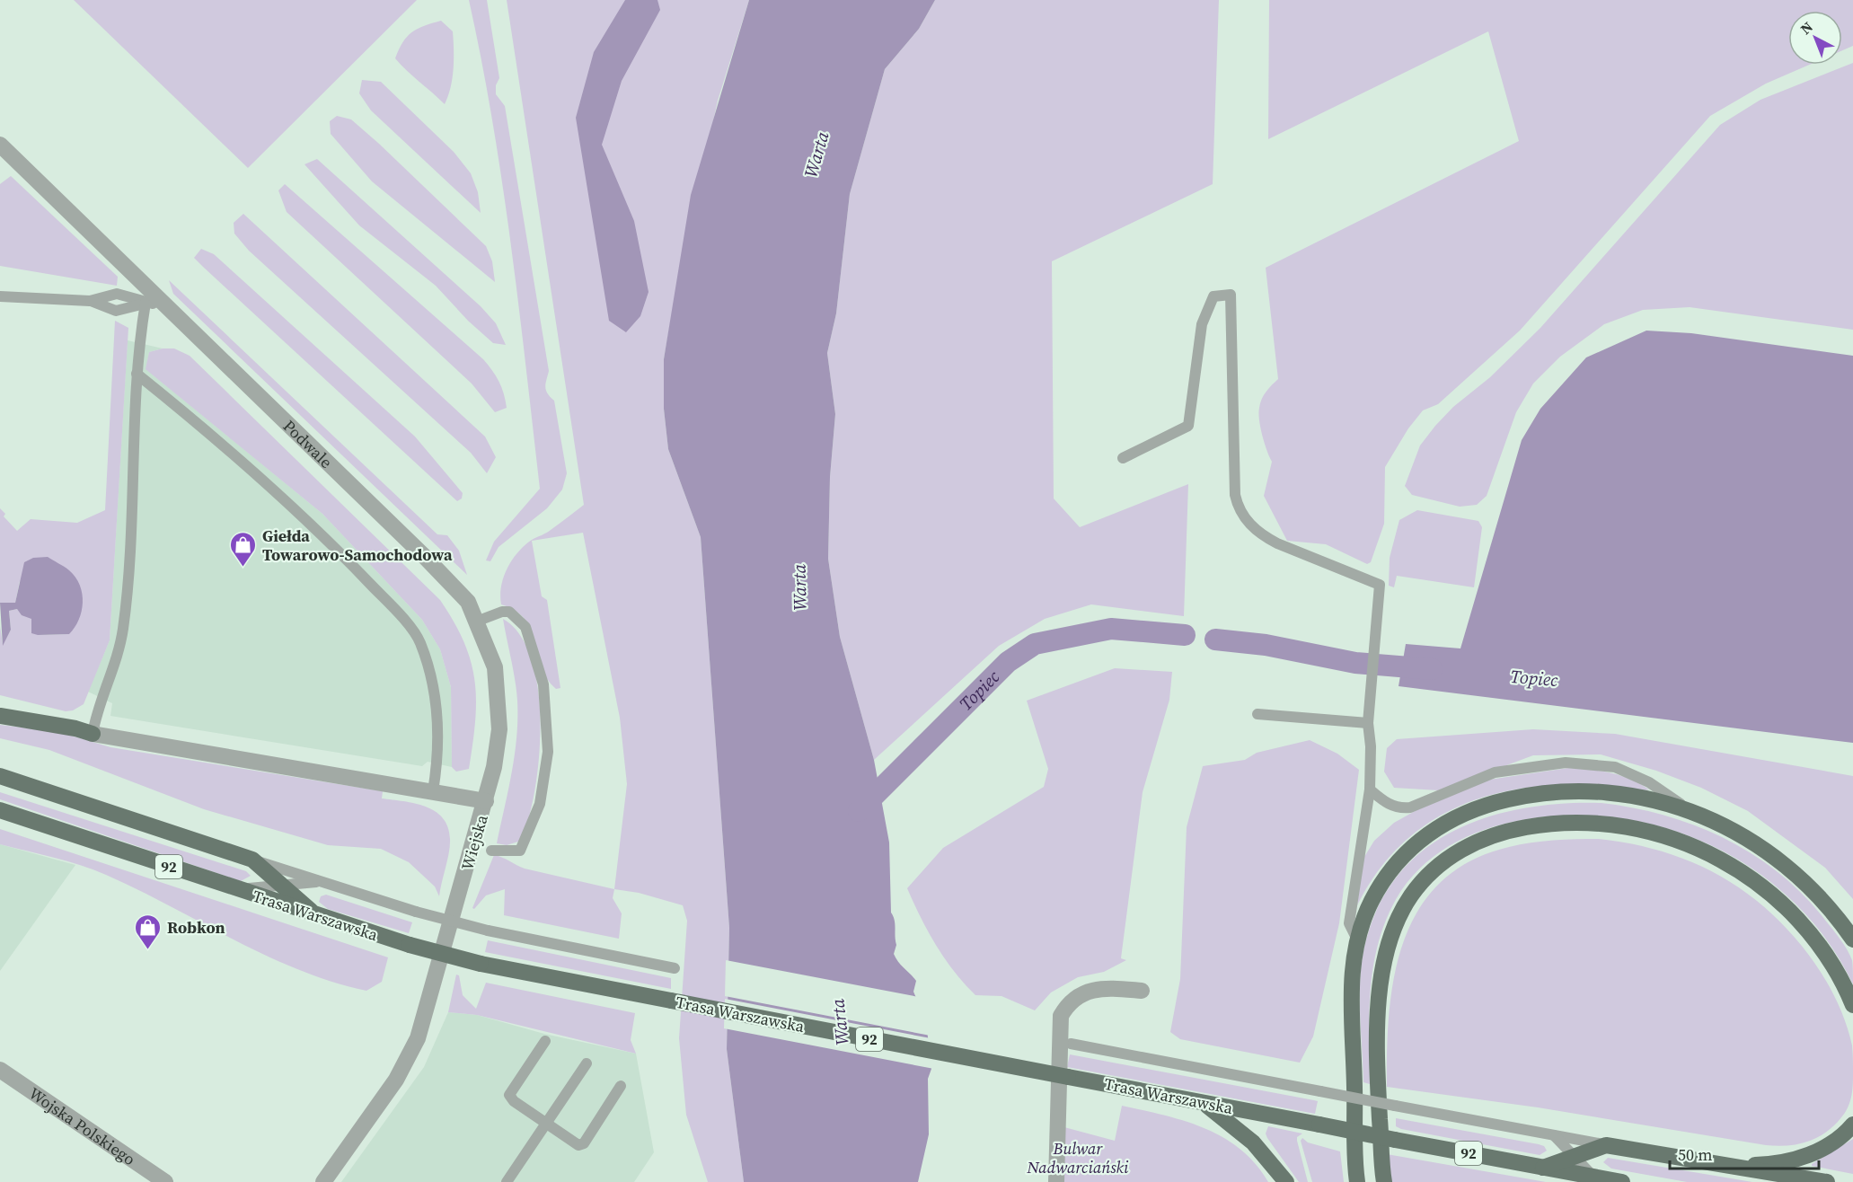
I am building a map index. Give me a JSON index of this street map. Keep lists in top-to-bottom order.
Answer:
{
  "streets": {
    "main road": ["92", "Trasa Warszawska"],
    "street": ["Podwale", "Wiejska", "Wojska Polskiego"]
  },
  "crossings": [
    ["Podwale", "Wiejska"]
  ],
  "water": ["Warta", "Topiec"],
  "parks": ["Bulwar Nadwarciański"],
  "places": {
    "shop": ["Giełda Towarowo-Samochodowa", "Robkon"]
  },
  "scale_bar": "50 m",
  "north": "top left"
}
